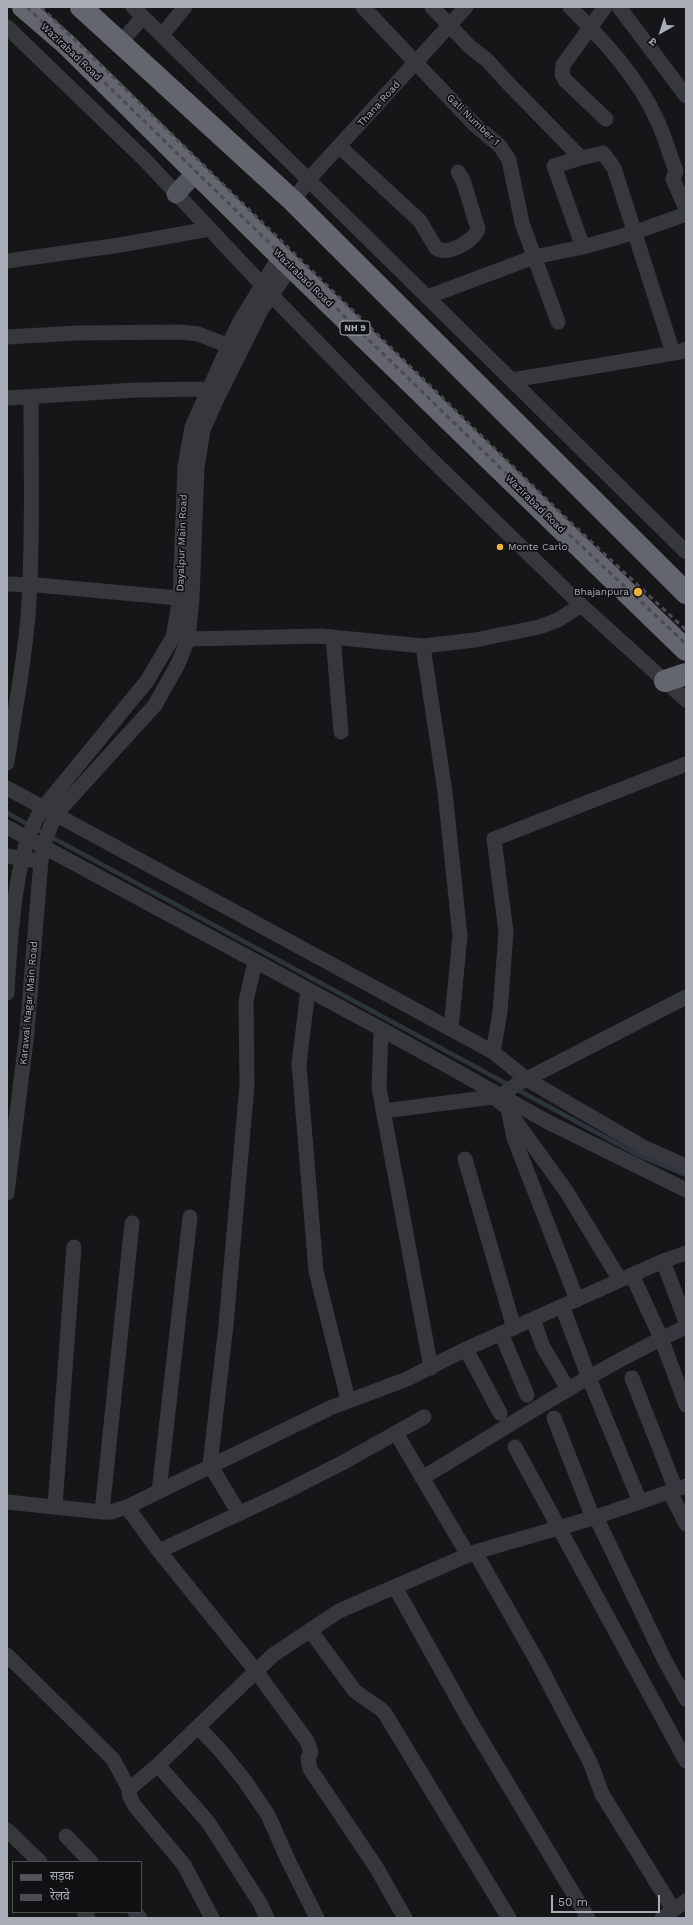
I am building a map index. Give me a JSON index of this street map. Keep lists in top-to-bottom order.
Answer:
{
  "streets": {
    "highway": ["Wazirabad Road", "NH 9"],
    "street": [
      "Thana Road",
      "Gali Number 1",
      "Dayalpur Main Road",
      "Karawal Nagar Main Road"
    ]
  },
  "crossings": [
    ["Wazirabad Road", "Dayalpur Main Road"],
    ["Thana Road", "Gali Number 1"],
    ["Dayalpur Main Road", "Karawal Nagar Main Road"]
  ],
  "places": ["Monte Carlo", "Bhajanpura"],
  "legend": ["सड़क", "रेलवे"],
  "scale_bar": "50 m",
  "north": "bottom left"
}
